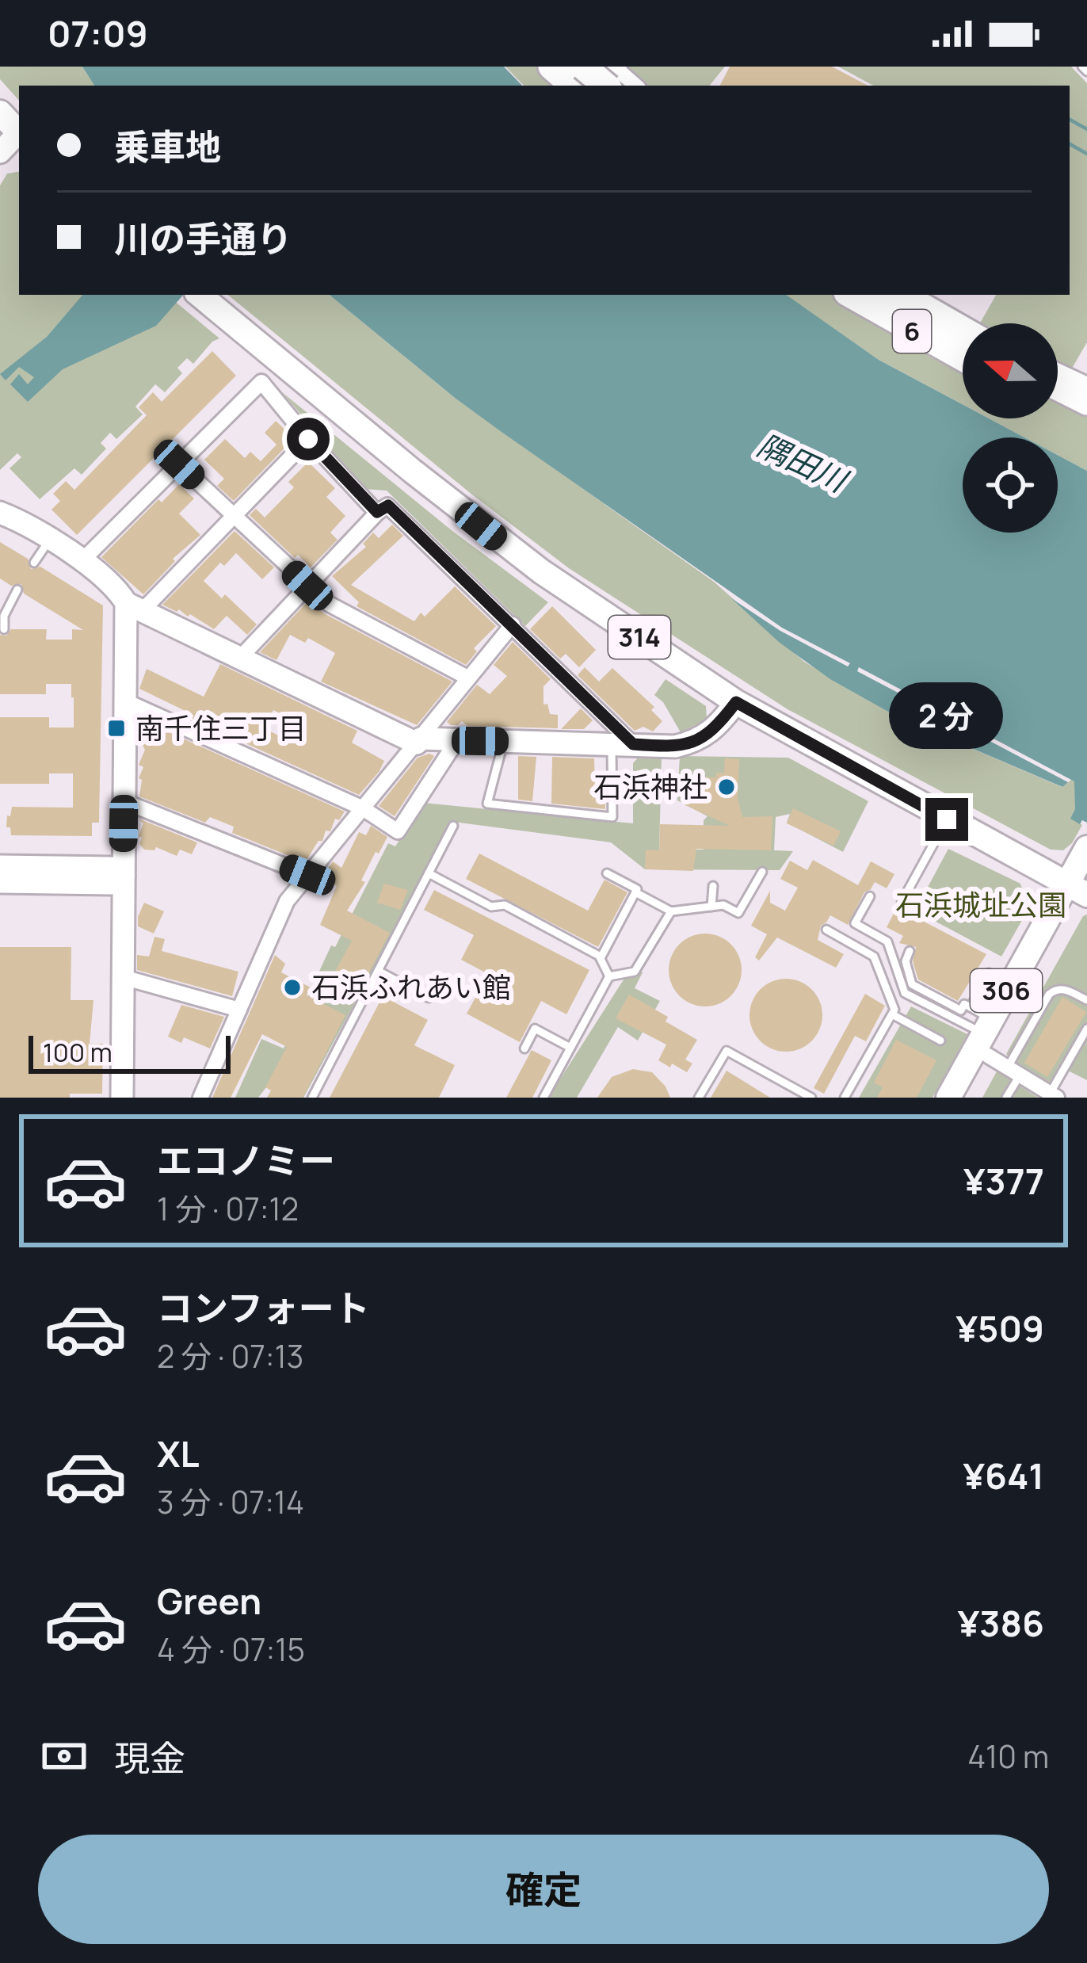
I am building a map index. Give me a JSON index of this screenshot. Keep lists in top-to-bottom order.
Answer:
{
  "streets": {
    "highway": ["6"],
    "main road": ["314", "306"]
  },
  "crossings": [
    ["314", "306"]
  ],
  "water": ["隅田川"],
  "parks": ["石浜城址公園"],
  "places": {
    "transit": ["南千住三丁目"],
    "other": ["石浜神社", "石浜ふれあい館"]
  },
  "scale_bar": "100 m",
  "north": "left",
  "page": {
    "status": "07:09",
    "banner": ["乗車地", "川の手通り"],
    "bubble": "2 分",
    "scale": "100 m",
    "list": [
      {
        "name": "エコノミー",
        "note": "1 分 · 07:12",
        "value": "¥377"
      },
      {
        "name": "コンフォート",
        "note": "2 分 · 07:13",
        "value": "¥509"
      },
      {
        "name": "XL",
        "note": "3 分 · 07:14",
        "value": "¥641"
      },
      {
        "name": "Green",
        "note": "4 分 · 07:15",
        "value": "¥386"
      }
    ],
    "pay": ["現金", "410 m"],
    "buttons": "確定"
  }
}
